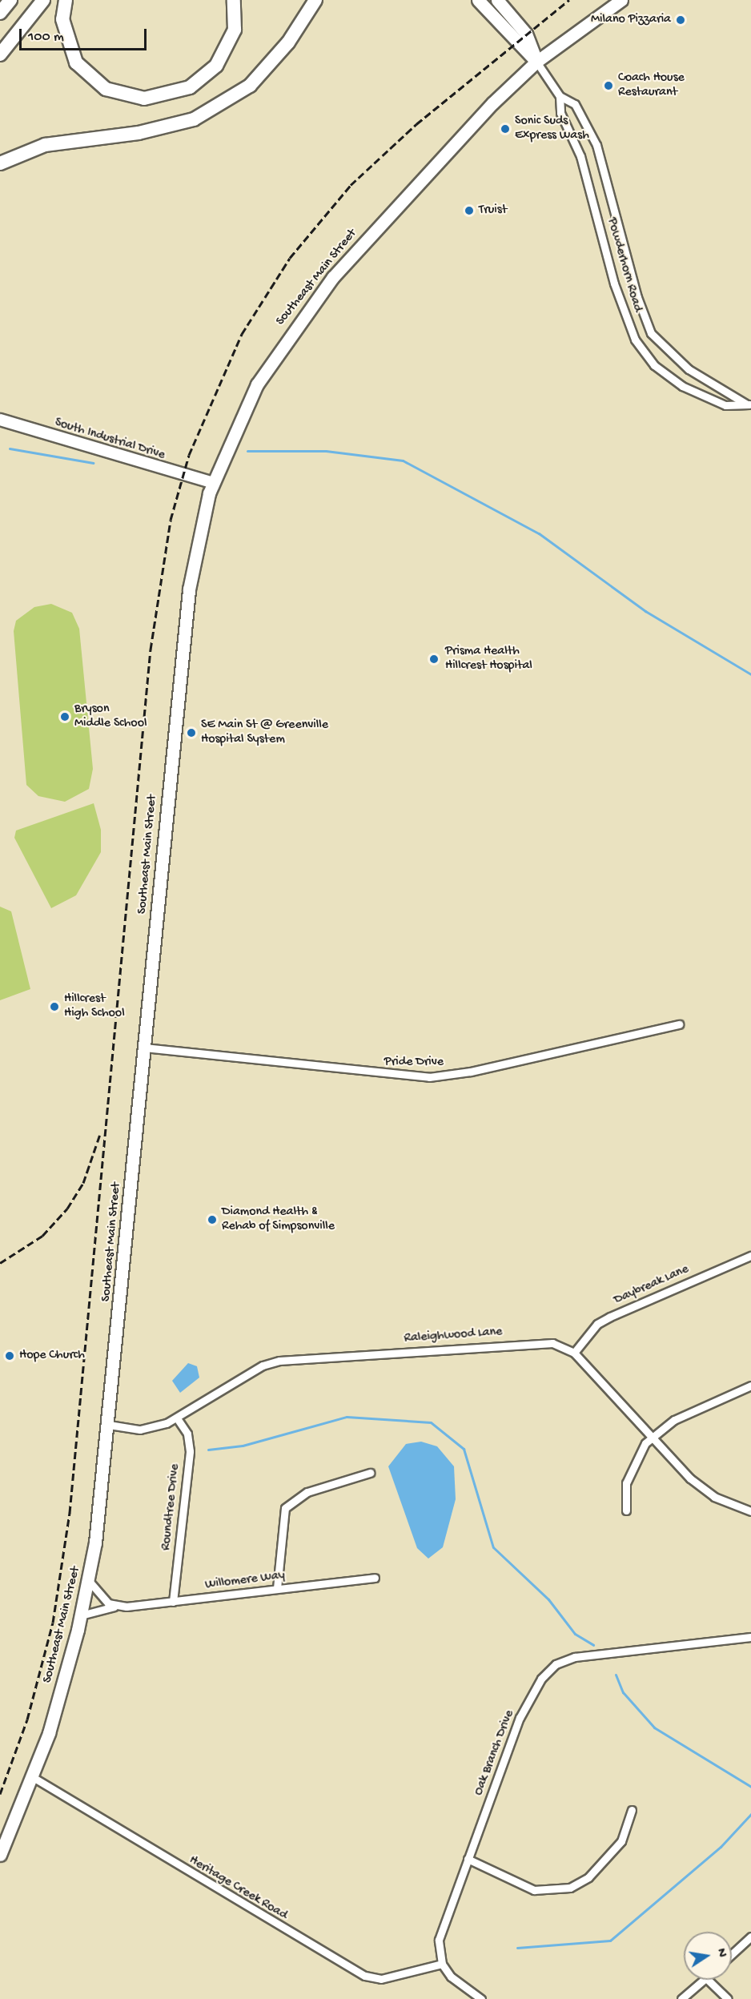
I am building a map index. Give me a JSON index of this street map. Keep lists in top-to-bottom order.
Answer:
{
  "streets": {
    "main road": ["Southeast Main Street"],
    "street": [
      "Powderhorn Road",
      "South Industrial Drive",
      "Pride Drive",
      "Daybreak Lane",
      "Raleighwood Lane",
      "Roundtree Drive",
      "Willomere Way",
      "Oak Branch Drive",
      "Heritage Creek Road"
    ]
  },
  "crossings": [
    ["Powderhorn Road", "Southeast Main Street"],
    ["Southeast Main Street", "South Industrial Drive"],
    ["Southeast Main Street", "Pride Drive"],
    ["Southeast Main Street", "Raleighwood Lane"],
    ["Southeast Main Street", "Willomere Way"],
    ["Southeast Main Street", "Heritage Creek Road"],
    ["Daybreak Lane", "Raleighwood Lane"],
    ["Raleighwood Lane", "Roundtree Drive"],
    ["Roundtree Drive", "Willomere Way"],
    ["Oak Branch Drive", "Heritage Creek Road"]
  ],
  "places": [
    "Milano Pizzaria",
    "Coach House Restaurant",
    "Sonic Suds Express Wash",
    "Truist",
    "Prisma Health Hillcrest Hospital",
    "Bryson Middle School",
    "SE Main St @ Greenville Hospital System",
    "Hillcrest High School",
    "Diamond Health & Rehab of Simpsonville",
    "Hope Church"
  ],
  "scale_bar": "100 m",
  "north": "right"
}
